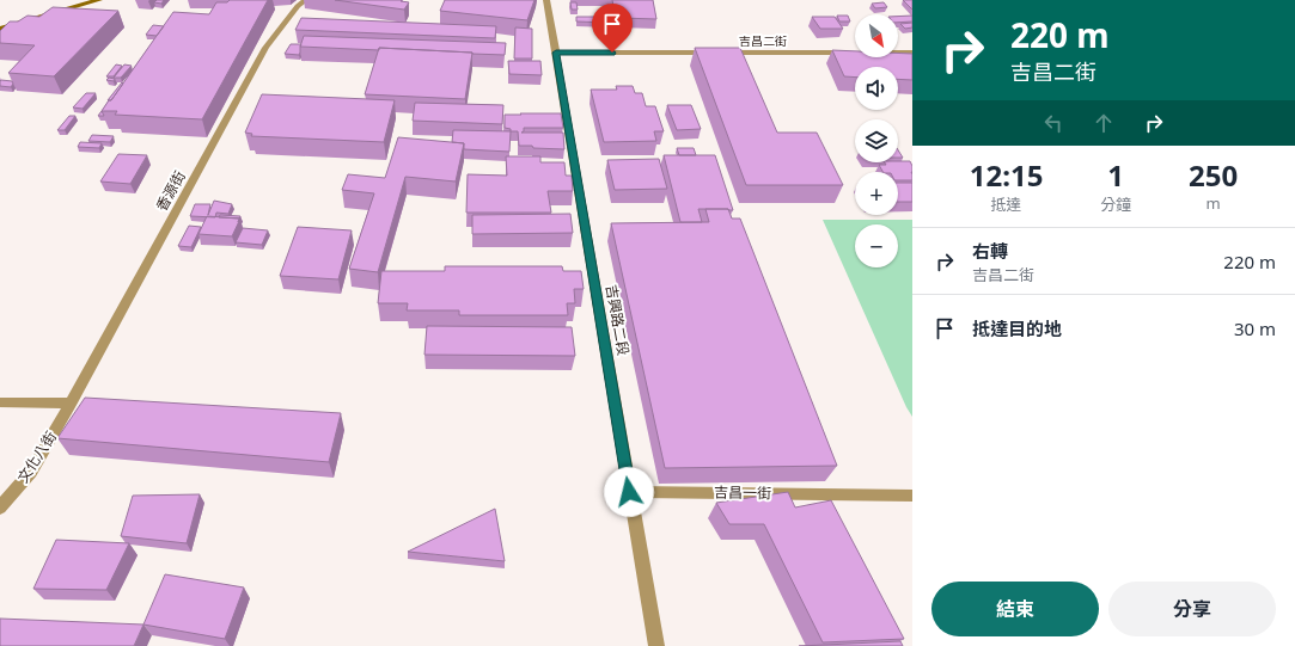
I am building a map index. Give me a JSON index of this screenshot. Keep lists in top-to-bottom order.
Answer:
{
  "streets": {
    "street": [
      "吉昌二街",
      "香源街",
      "吉興路二段",
      "文化八街",
      "吉昌一街"
    ]
  },
  "crossings": [
    ["吉昌二街", "吉興路二段"],
    ["香源街", "文化八街"],
    ["吉興路二段", "吉昌一街"]
  ],
  "north": "bottom right",
  "page": {
    "turn": ["220 m", "吉昌二街"],
    "map_buttons": ["+", "−"],
    "eta": [
      "12:15",
      "抵達",
      "1",
      "分鐘",
      "250",
      "m"
    ],
    "list": [
      {
        "name": "右轉",
        "note": "吉昌二街",
        "value": "220 m"
      },
      {
        "name": "抵達目的地",
        "value": "30 m"
      }
    ],
    "buttons": ["結束", "分享"]
  }
}
